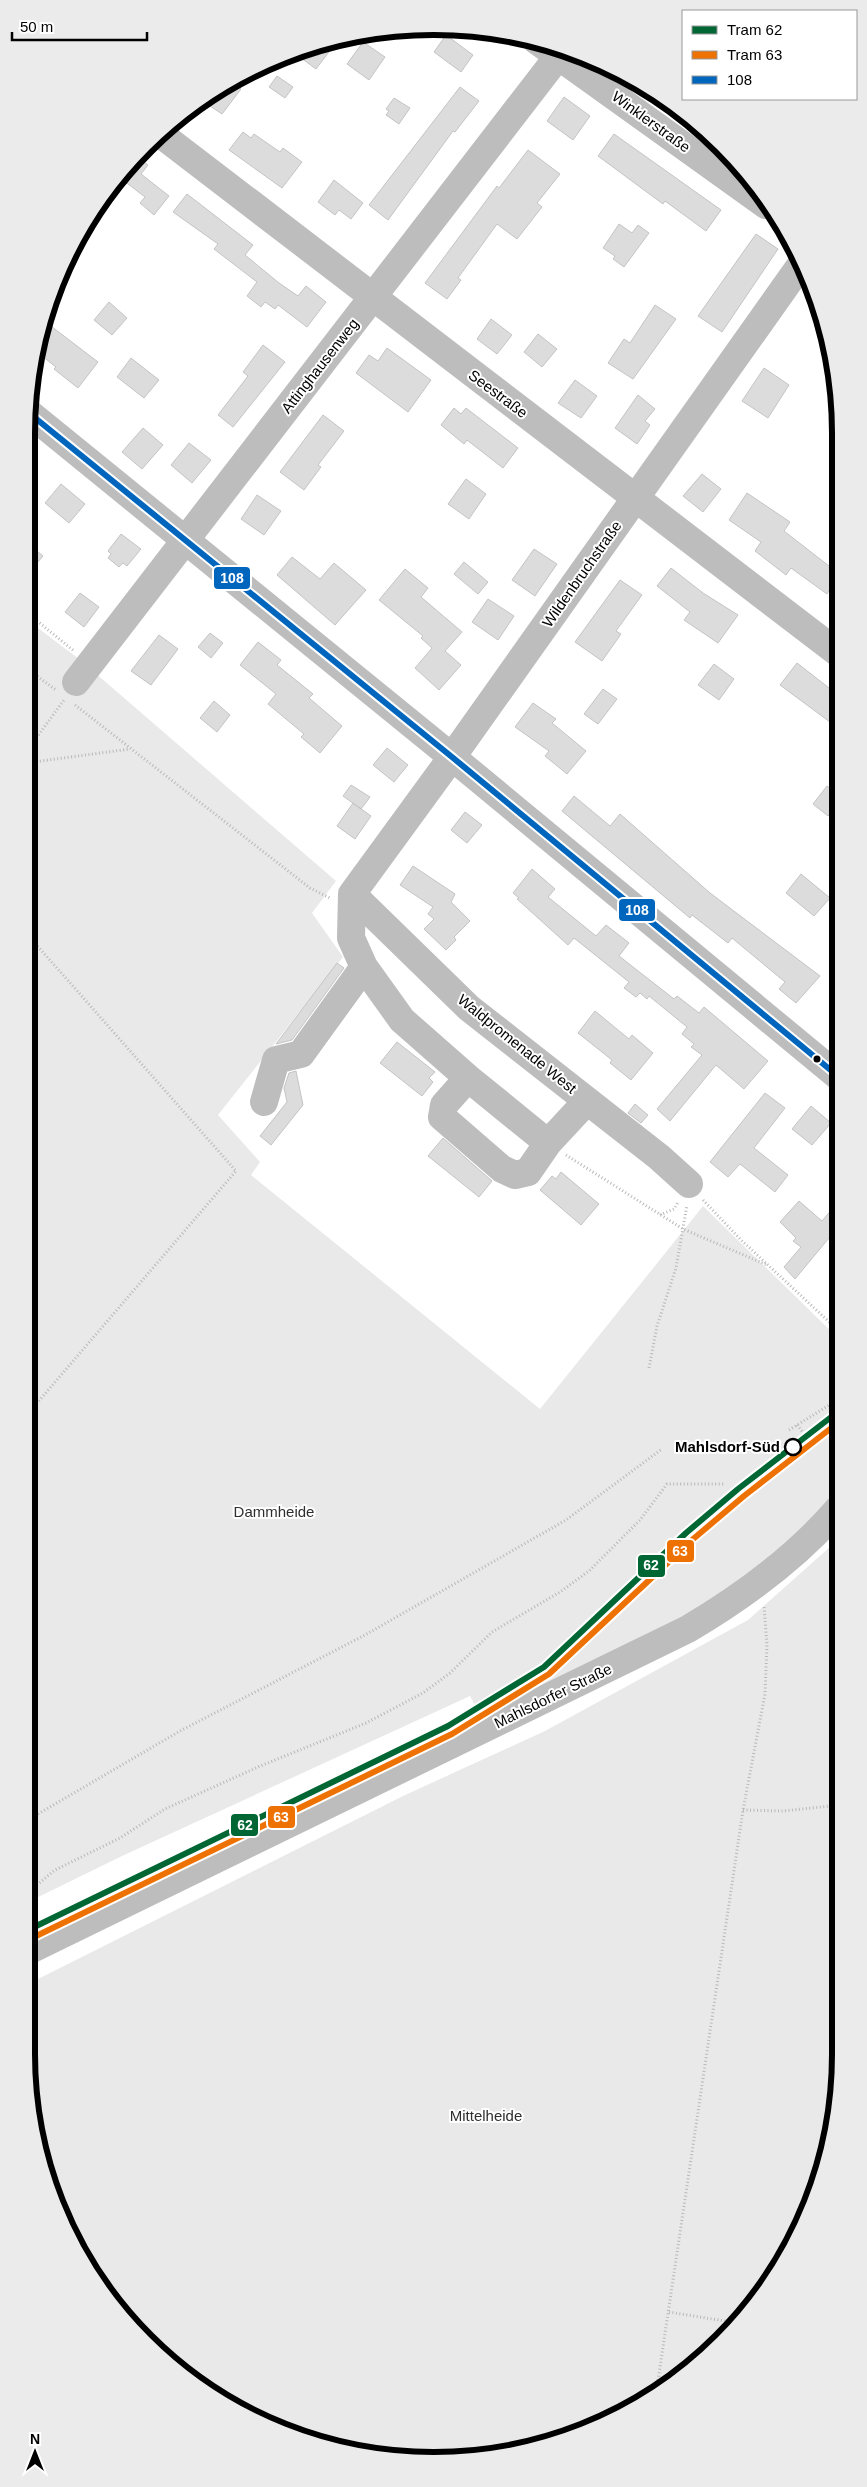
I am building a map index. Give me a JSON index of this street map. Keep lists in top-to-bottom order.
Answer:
{
  "streets": {
    "street": [
      "Winklerstraße",
      "Attinghausenweg",
      "Seestraße",
      "Wildenbruchstraße",
      "Waldpromenade West",
      "Mahlsdorfer Straße"
    ]
  },
  "crossings": [
    ["Attinghausenweg", "Seestraße"],
    ["Seestraße", "Wildenbruchstraße"],
    ["Wildenbruchstraße", "Waldpromenade West"]
  ],
  "parks": ["Dammheide", "Mittelheide"],
  "places": ["Mahlsdorf-Süd"],
  "lines": ["transit line 108", "tram line 62", "tram line 63"],
  "legend": ["Tram 62", "Tram 63", "108"],
  "scale_bar": "50 m",
  "north": "top"
}
